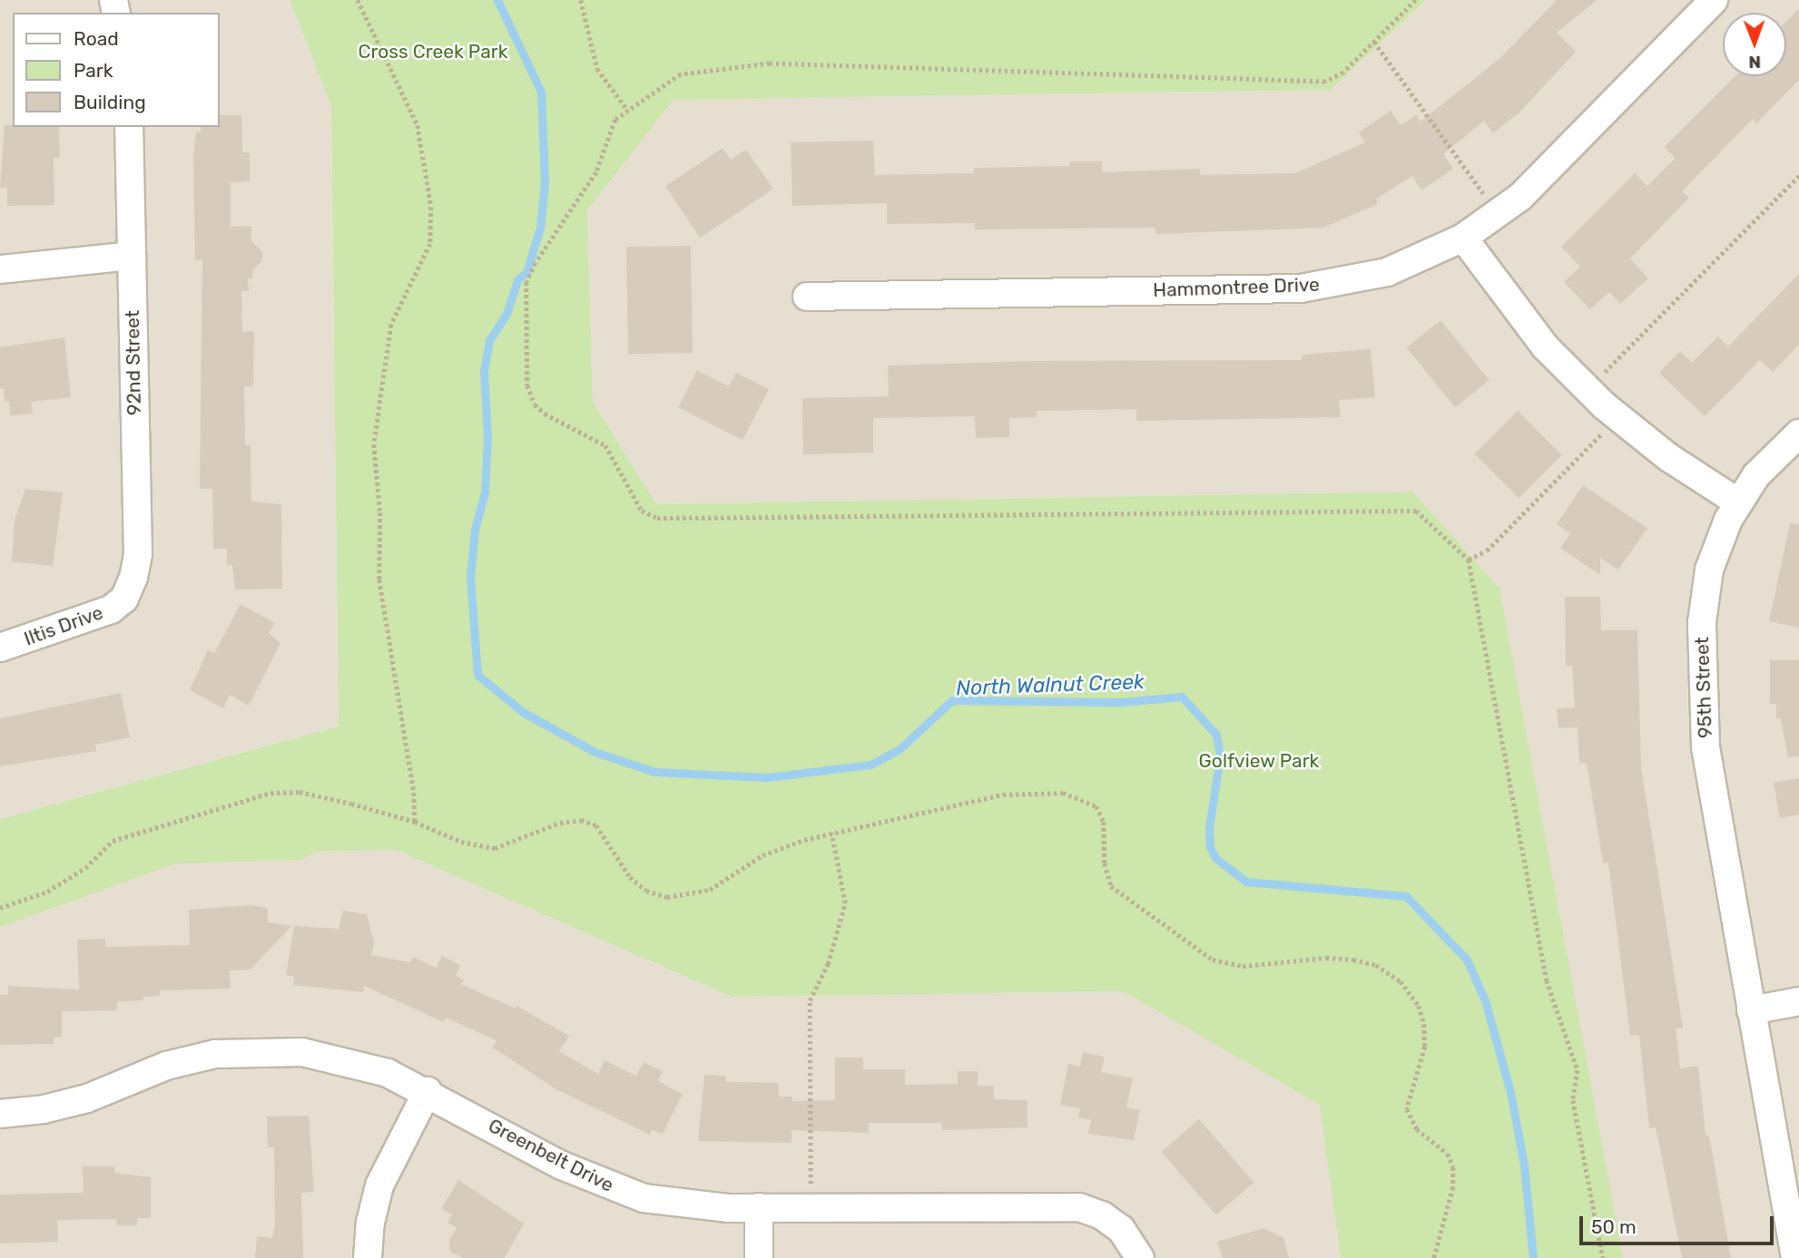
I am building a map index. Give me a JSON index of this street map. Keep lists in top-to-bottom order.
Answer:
{
  "streets": {
    "street": [
      "Hammontree Drive",
      "92nd Street",
      "Iltis Drive",
      "95th Street",
      "Greenbelt Drive"
    ]
  },
  "crossings": [
    ["92nd Street", "Iltis Drive"]
  ],
  "water": ["North Walnut Creek"],
  "parks": ["Cross Creek Park", "Golfview Park"],
  "legend": ["Road", "Park", "Building"],
  "scale_bar": "50 m",
  "north": "bottom"
}
